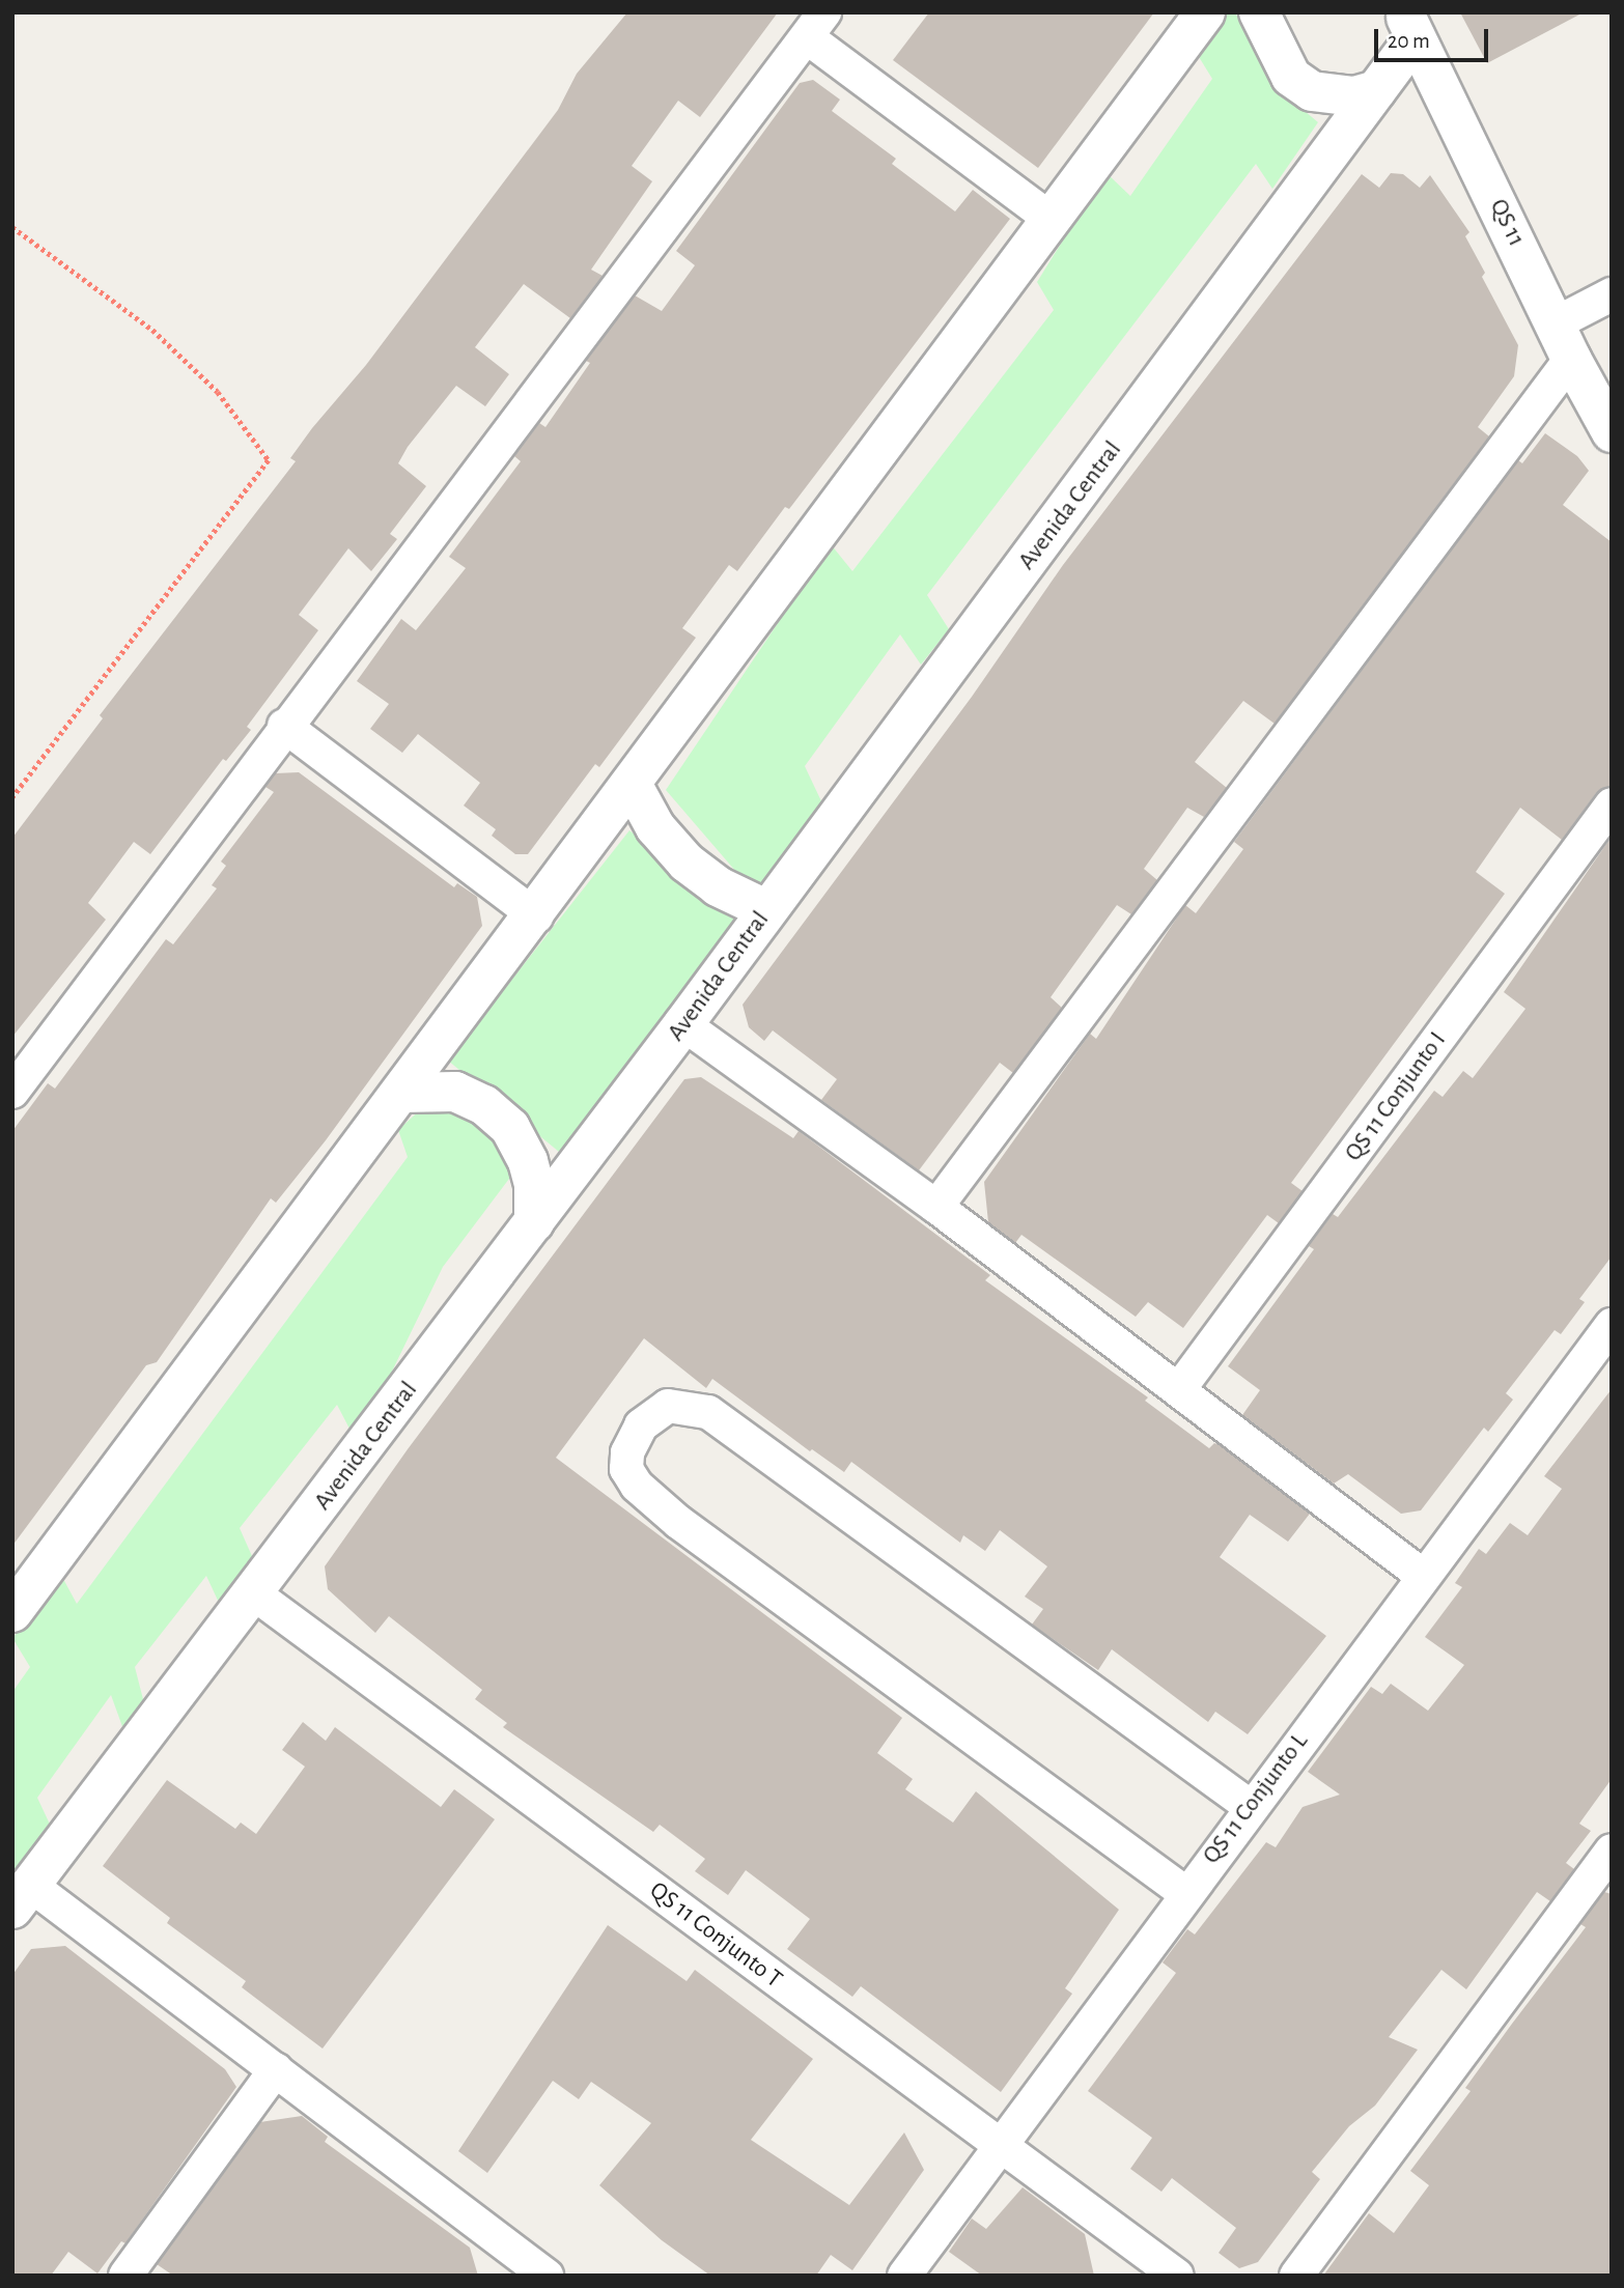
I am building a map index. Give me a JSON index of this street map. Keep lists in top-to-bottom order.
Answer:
{
  "streets": {
    "street": [
      "QS 11",
      "Avenida Central",
      "QS 11 Conjunto I",
      "QS 11 Conjunto L",
      "QS 11 Conjunto T"
    ]
  },
  "crossings": [
    ["QS 11", "Avenida Central"],
    ["Avenida Central", "QS 11 Conjunto T"],
    ["QS 11 Conjunto L", "QS 11 Conjunto T"]
  ],
  "scale_bar": "20 m"
}
